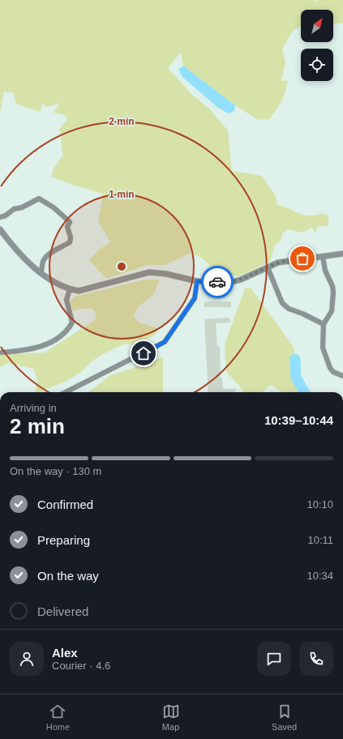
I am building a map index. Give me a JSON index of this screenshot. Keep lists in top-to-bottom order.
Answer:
{
  "north": "top right",
  "page": {
    "heading": ["2 min", "Arriving in", "10:39–10:44"],
    "panel": ["Alex", "Courier · 4.6"],
    "bar": "On the way · 130 m",
    "list": [
      ["Confirmed", "10:10"],
      ["Preparing", "10:11"],
      ["On the way", "10:34"],
      "Delivered"
    ],
    "tabs": ["Home", "Map", "Saved"]
  },
  "rings": ["2 min", "1 min"]
}
